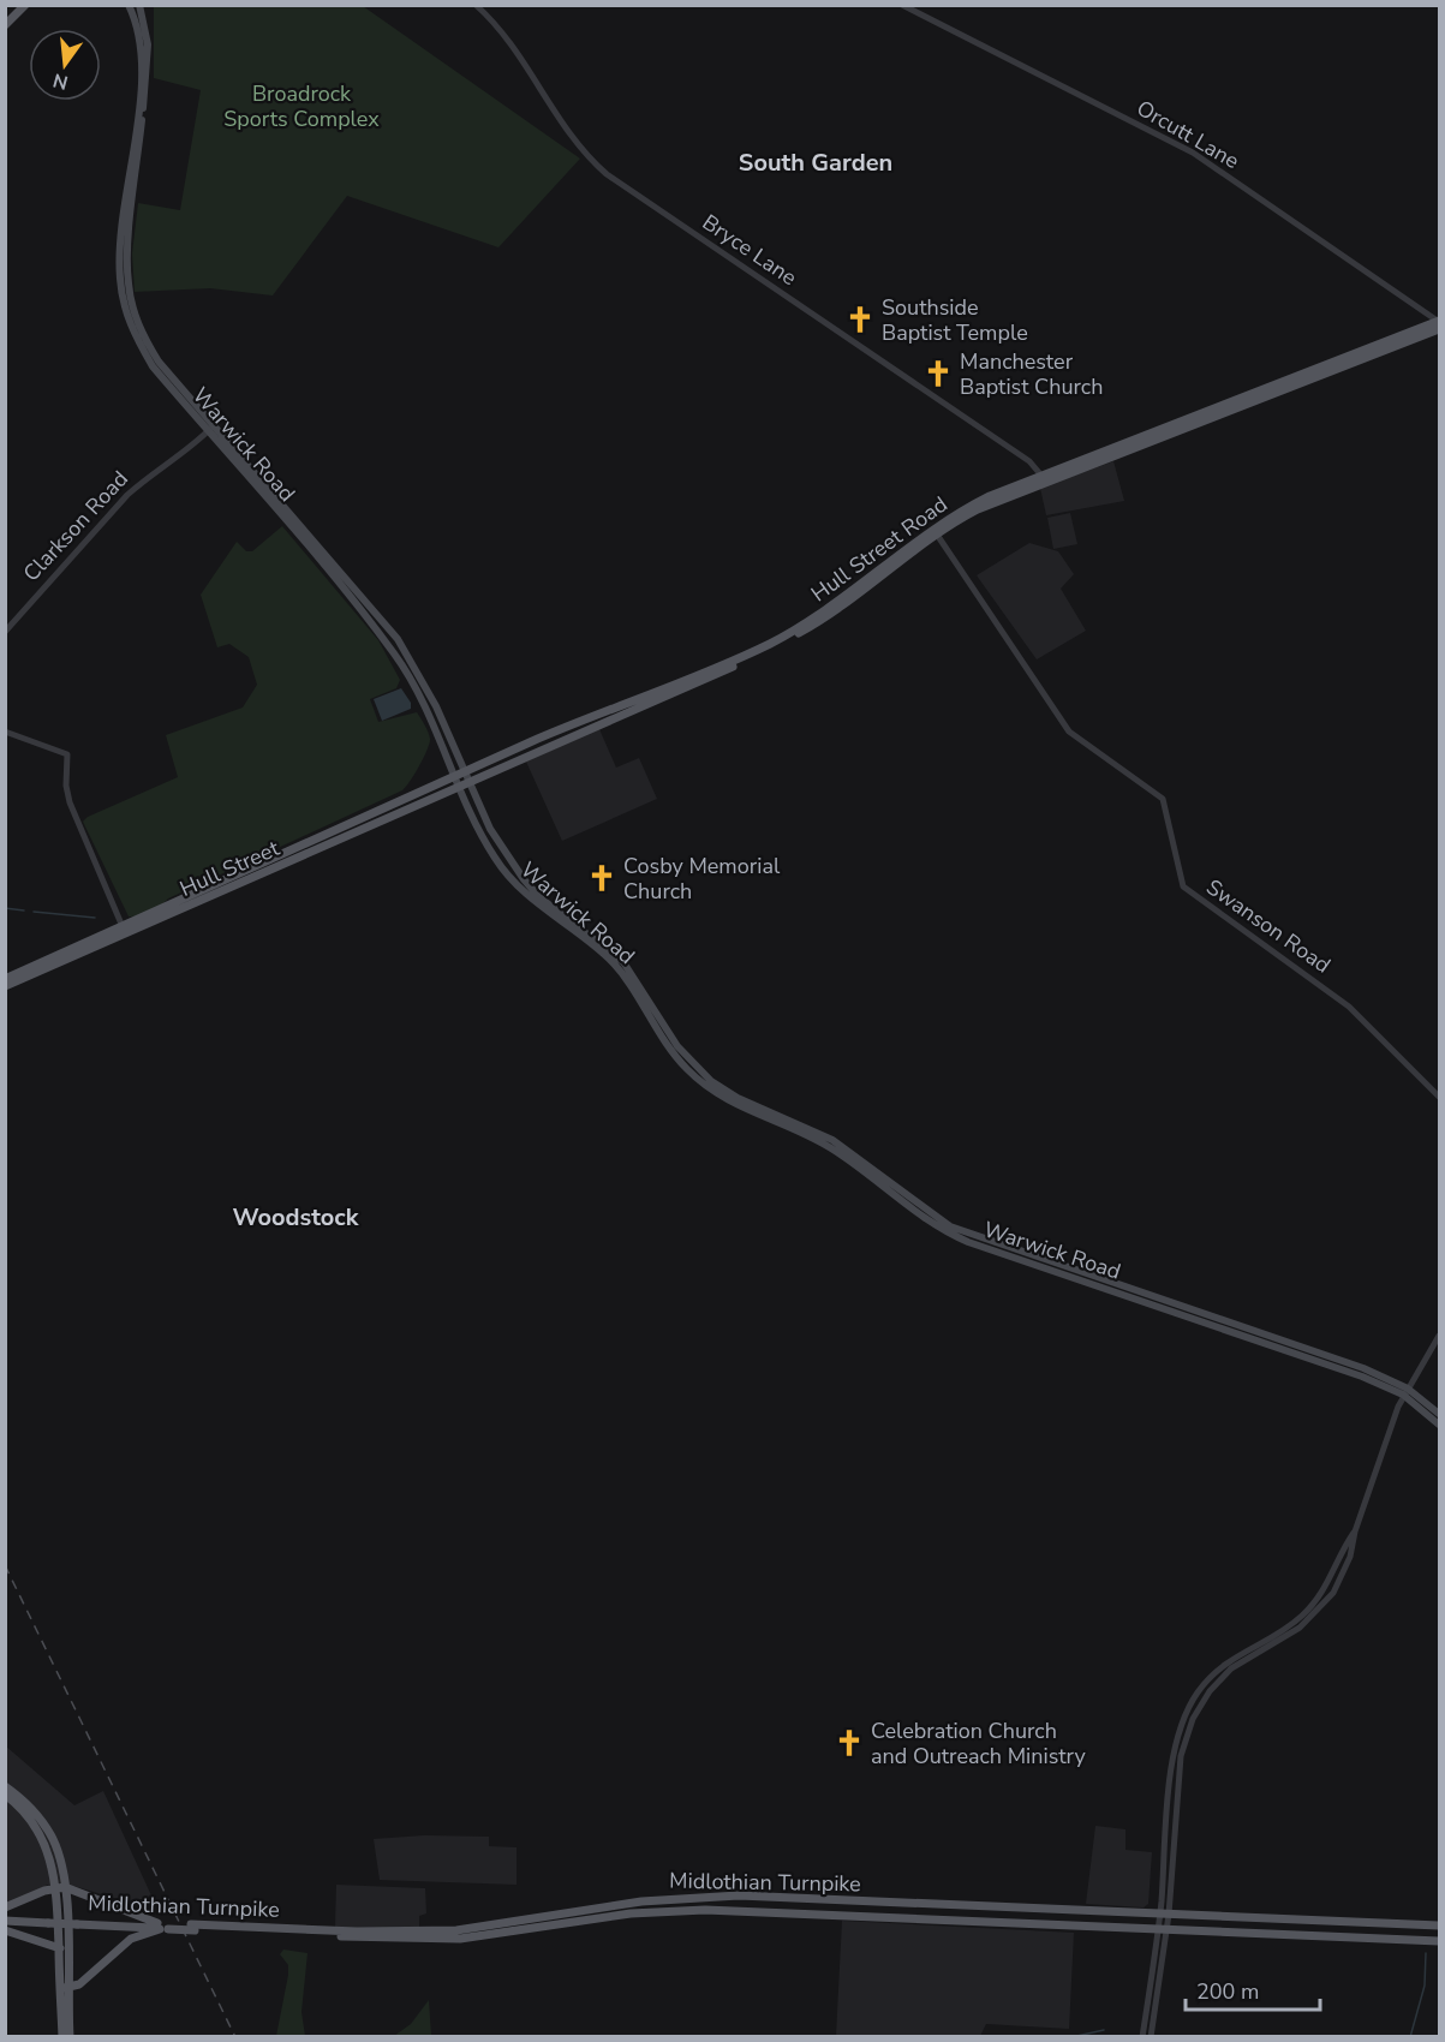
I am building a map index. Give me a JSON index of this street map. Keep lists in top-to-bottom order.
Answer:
{
  "streets": {
    "main road": [
      "Warwick Road",
      "Hull Street Road",
      "Hull Street",
      "Midlothian Turnpike"
    ],
    "street": [
      "Orcutt Lane",
      "Bryce Lane",
      "Clarkson Road",
      "Swanson Road"
    ]
  },
  "crossings": [
    ["Orcutt Lane", "Hull Street Road"],
    ["Bryce Lane", "Hull Street Road"],
    ["Warwick Road", "Clarkson Road"],
    ["Warwick Road", "Hull Street Road"],
    ["Warwick Road", "Hull Street"],
    ["Hull Street Road", "Hull Street"],
    ["Hull Street Road", "Swanson Road"]
  ],
  "districts": ["South Garden", "Woodstock"],
  "parks": ["Broadrock Sports Complex"],
  "places": {
    "church": [
      "Southside Baptist Temple",
      "Manchester Baptist Church",
      "Cosby Memorial Church",
      "Celebration Church and Outreach Ministry"
    ]
  },
  "scale_bar": "200 m",
  "north": "bottom"
}
